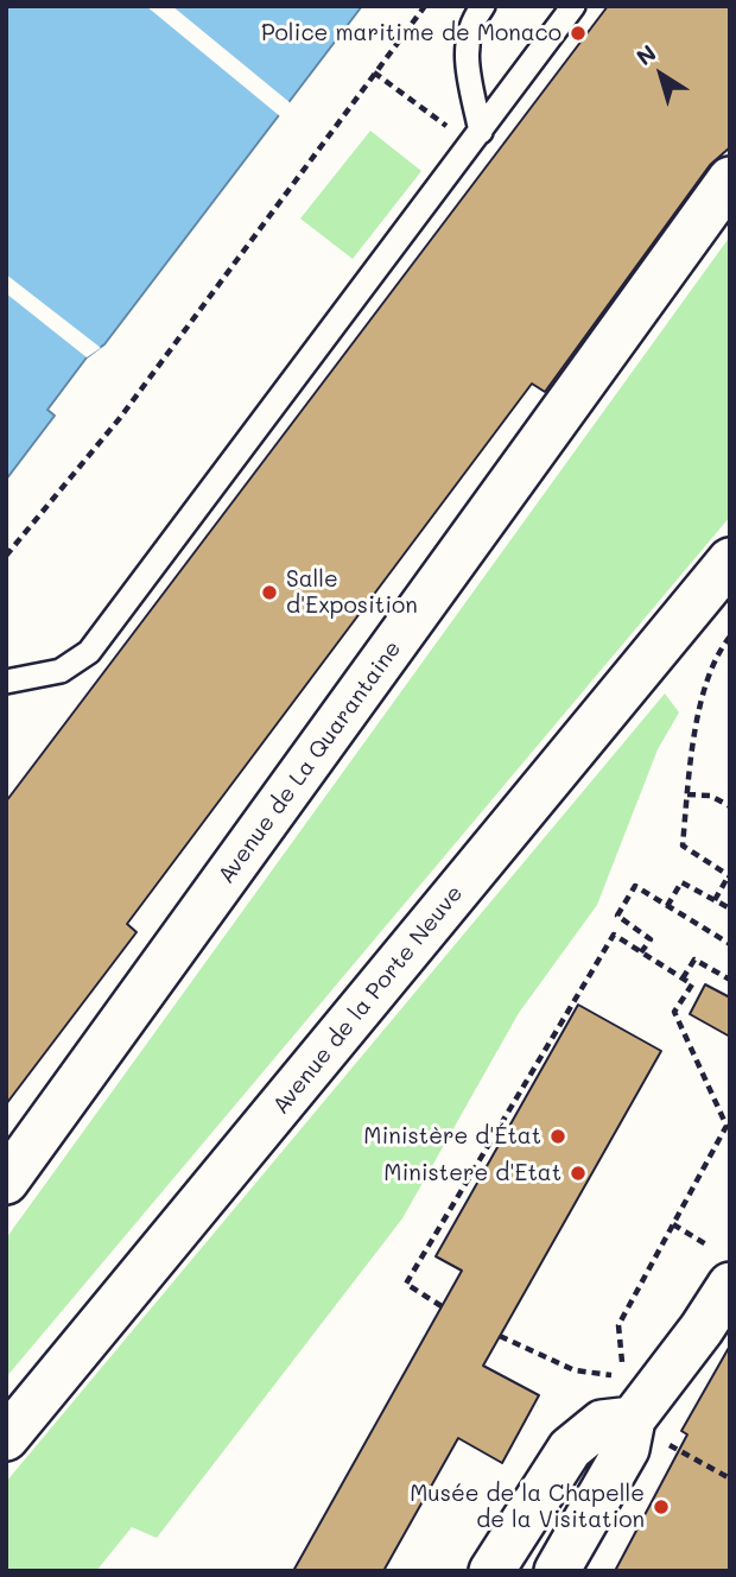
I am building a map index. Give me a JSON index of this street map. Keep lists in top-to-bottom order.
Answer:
{
  "streets": {
    "street": ["Avenue de La Quarantaine", "Avenue de la Porte Neuve"]
  },
  "places": [
    "Police maritime de Monaco",
    "Salle d'Exposition",
    "Ministère d'État",
    "Ministere d'Etat",
    "Musée de la Chapelle de la Visitation"
  ],
  "north": "top left"
}
